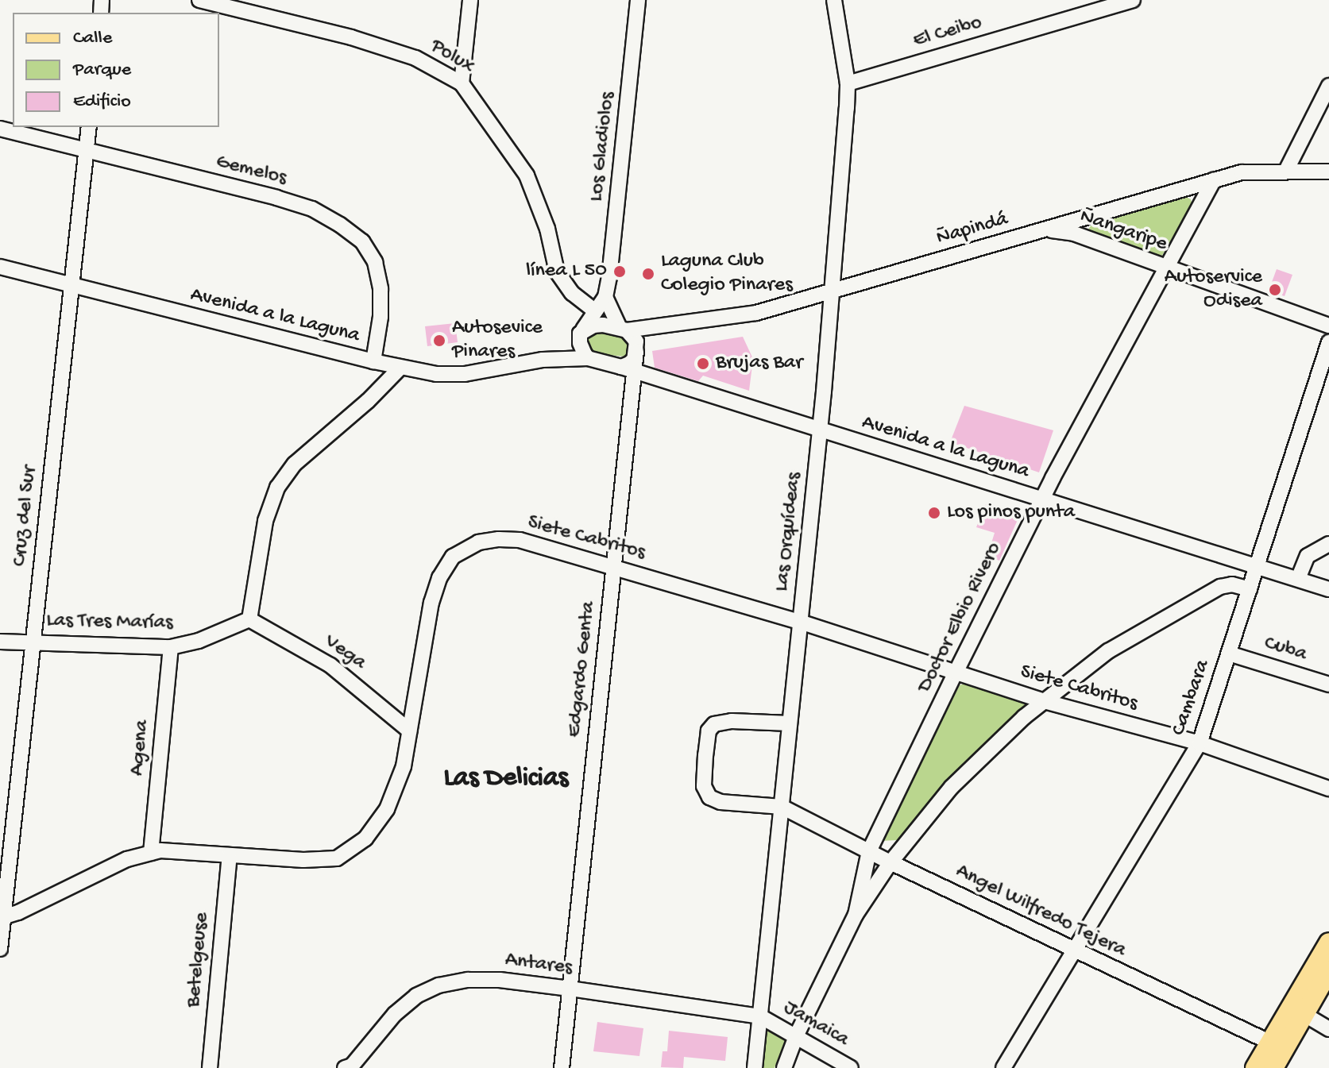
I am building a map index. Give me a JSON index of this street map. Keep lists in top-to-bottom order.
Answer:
{
  "streets": {
    "street": [
      "El Ceibo",
      "Polux",
      "Los Gladiolos",
      "Gemelos",
      "Ñapindá",
      "Ñangaripe",
      "Avenida a la Laguna",
      "Cruz del Sur",
      "Las Orquídeas",
      "Siete Cabritos",
      "Doctor Elbio Rivero",
      "Las Tres Marías",
      "Cuba",
      "Vega",
      "Edgardo Genta",
      "Cambara",
      "Agena",
      "Angel Wilfredo Tejera",
      "Betelgeuse",
      "Antares",
      "Jamaica"
    ]
  },
  "crossings": [
    ["El Ceibo", "Las Orquídeas"],
    ["Polux", "Los Gladiolos"],
    ["Los Gladiolos", "Ñapindá"],
    ["Los Gladiolos", "Avenida a la Laguna"],
    ["Los Gladiolos", "Edgardo Genta"],
    ["Gemelos", "Avenida a la Laguna"],
    ["Gemelos", "Cruz del Sur"],
    ["Ñapindá", "Ñangaripe"],
    ["Ñapindá", "Avenida a la Laguna"],
    ["Ñapindá", "Las Orquídeas"],
    ["Ñapindá", "Doctor Elbio Rivero"],
    ["Ñapindá", "Edgardo Genta"],
    ["Ñangaripe", "Doctor Elbio Rivero"],
    ["Avenida a la Laguna", "Cruz del Sur"],
    ["Avenida a la Laguna", "Las Orquídeas"],
    ["Avenida a la Laguna", "Doctor Elbio Rivero"],
    ["Avenida a la Laguna", "Edgardo Genta"],
    ["Avenida a la Laguna", "Cambara"],
    ["Cruz del Sur", "Siete Cabritos"],
    ["Cruz del Sur", "Las Tres Marías"],
    ["Las Orquídeas", "Siete Cabritos"],
    ["Las Orquídeas", "Angel Wilfredo Tejera"],
    ["Las Orquídeas", "Antares"],
    ["Las Orquídeas", "Jamaica"],
    ["Siete Cabritos", "Doctor Elbio Rivero"],
    ["Siete Cabritos", "Vega"],
    ["Siete Cabritos", "Edgardo Genta"],
    ["Siete Cabritos", "Cambara"],
    ["Siete Cabritos", "Agena"],
    ["Siete Cabritos", "Betelgeuse"],
    ["Doctor Elbio Rivero", "Angel Wilfredo Tejera"],
    ["Las Tres Marías", "Vega"],
    ["Las Tres Marías", "Agena"],
    ["Cuba", "Cambara"],
    ["Edgardo Genta", "Antares"],
    ["Cambara", "Angel Wilfredo Tejera"],
    ["Antares", "Jamaica"]
  ],
  "districts": ["Las Delicias"],
  "places": [
    "línea L 50",
    "Laguna Club Colegio Pinares",
    "Autoservice Odisea",
    "Autosevice Pinares",
    "Brujas Bar",
    "Los pinos punta"
  ],
  "legend": ["Calle", "Parque", "Edificio"]
}
